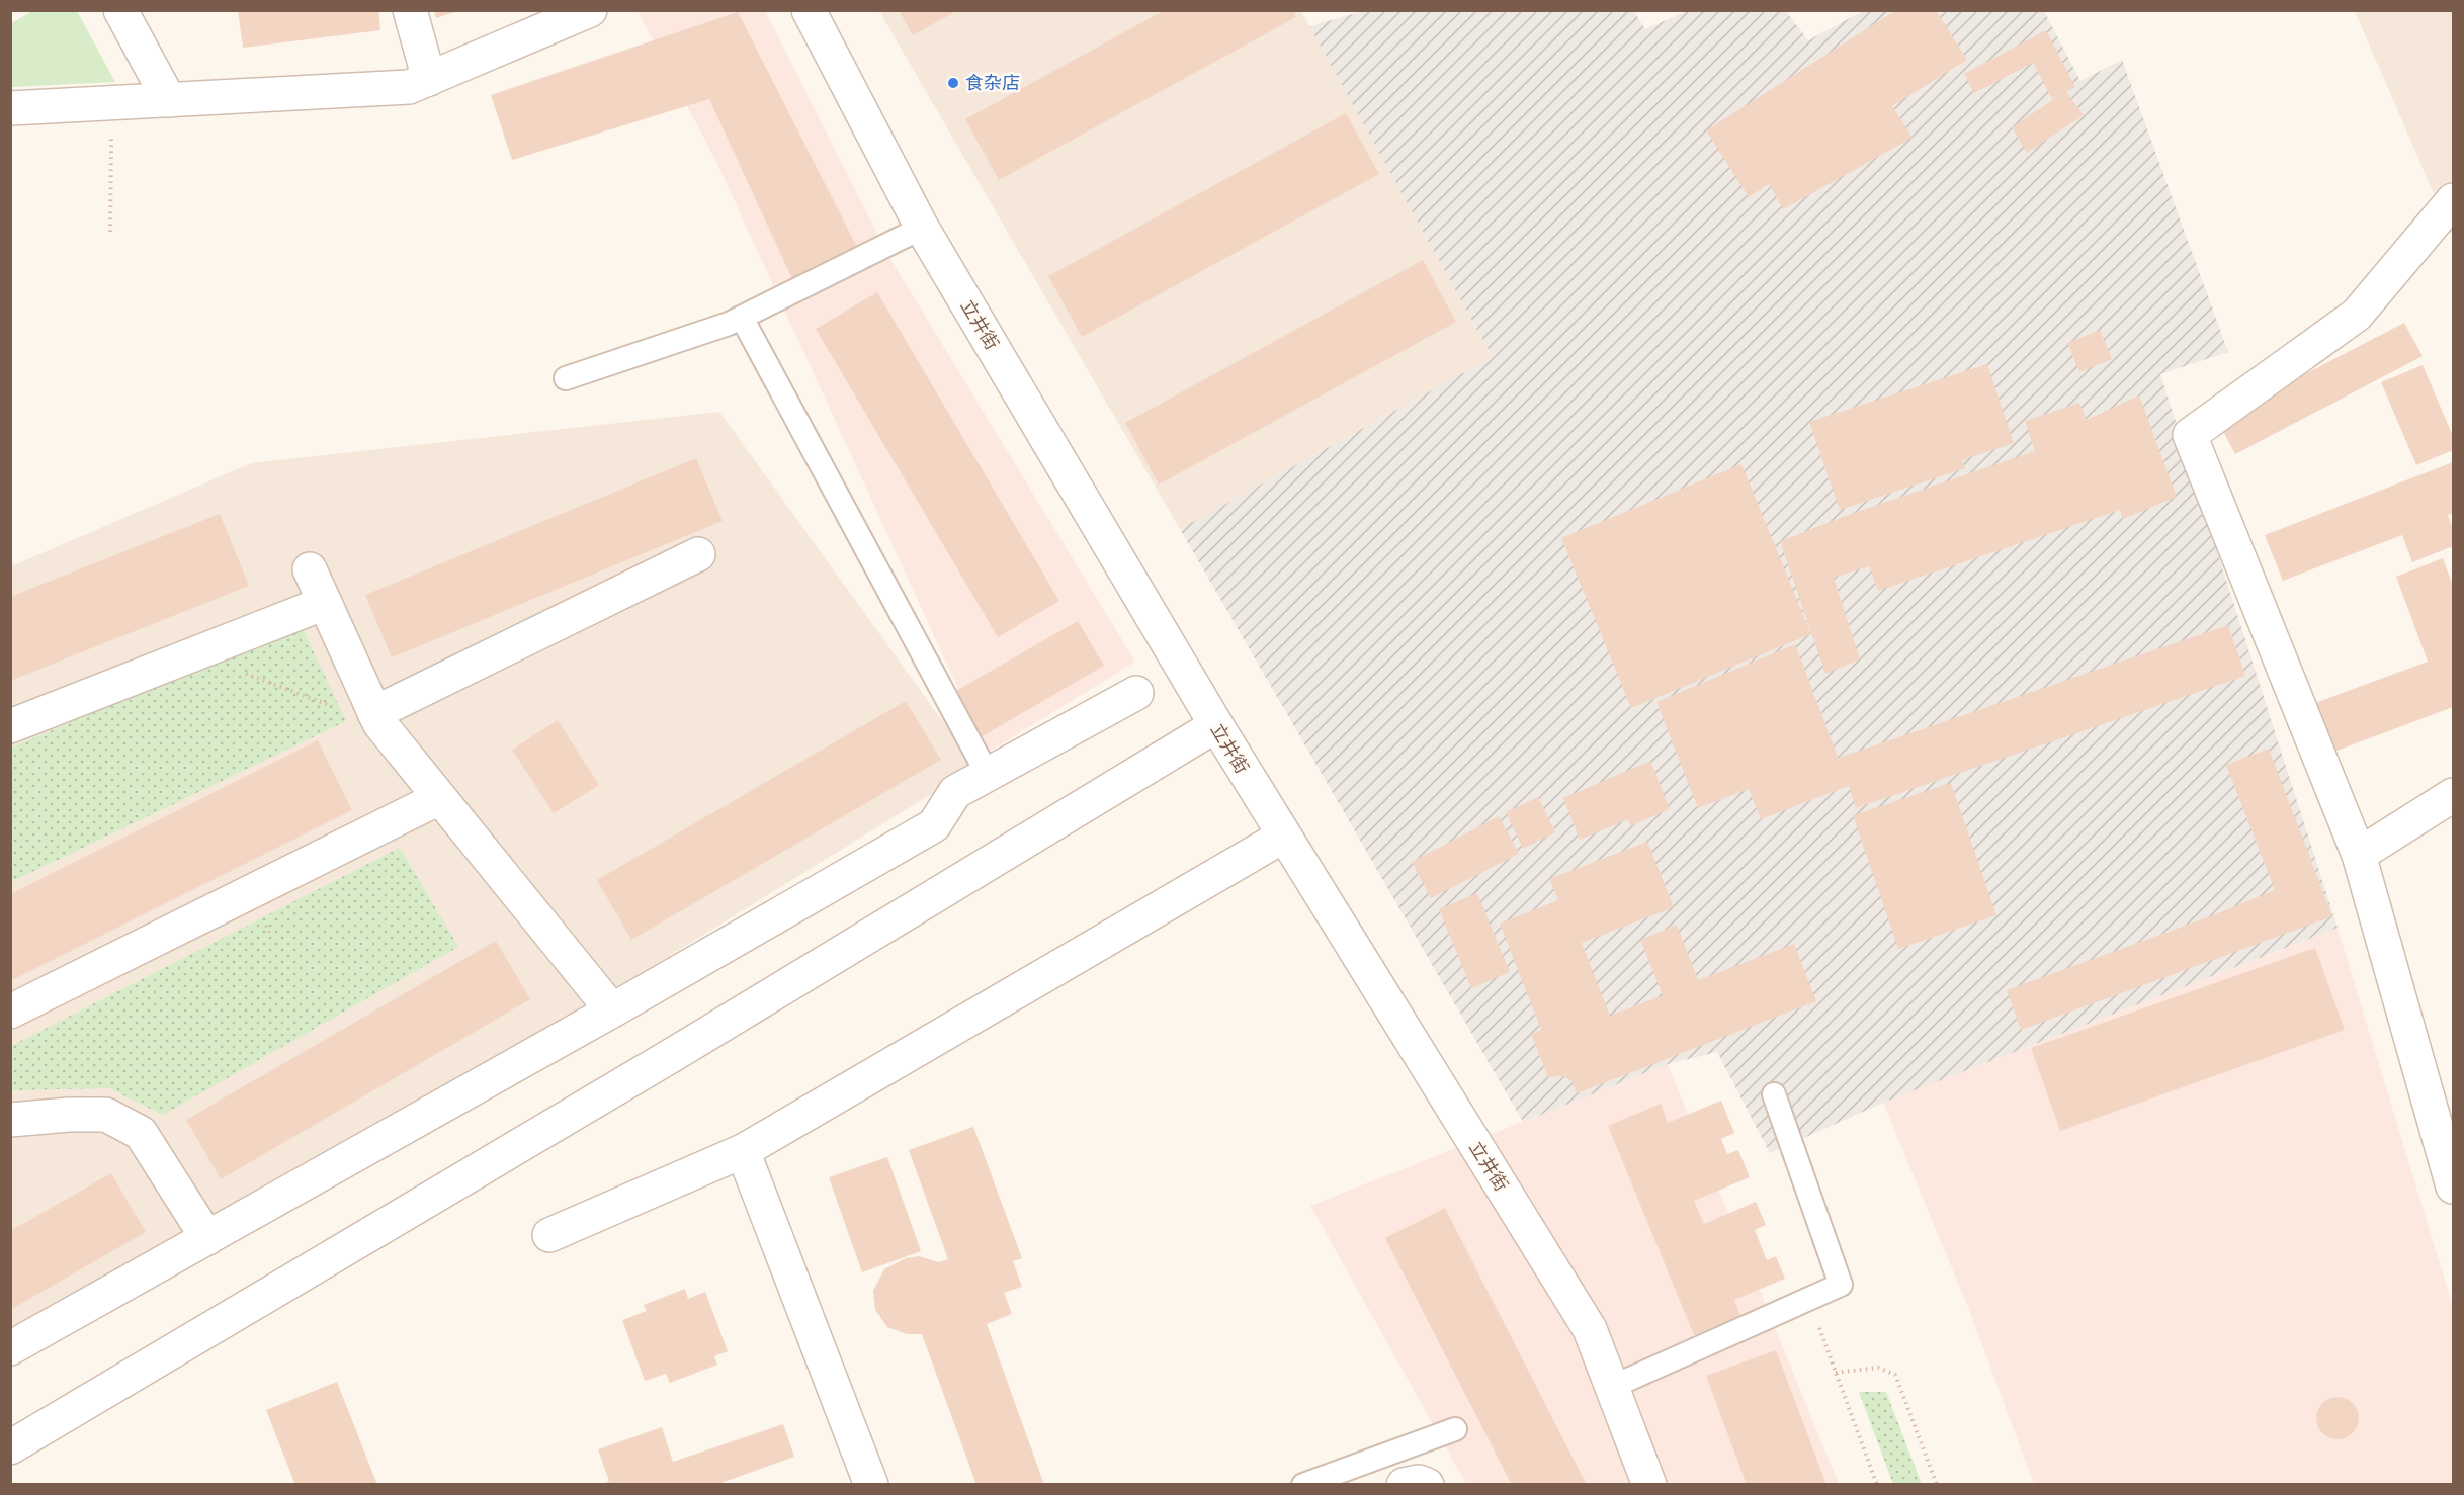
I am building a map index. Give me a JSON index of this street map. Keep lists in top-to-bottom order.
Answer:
{
  "streets": {
    "street": ["立井街"]
  },
  "places": ["食杂店"]
}
